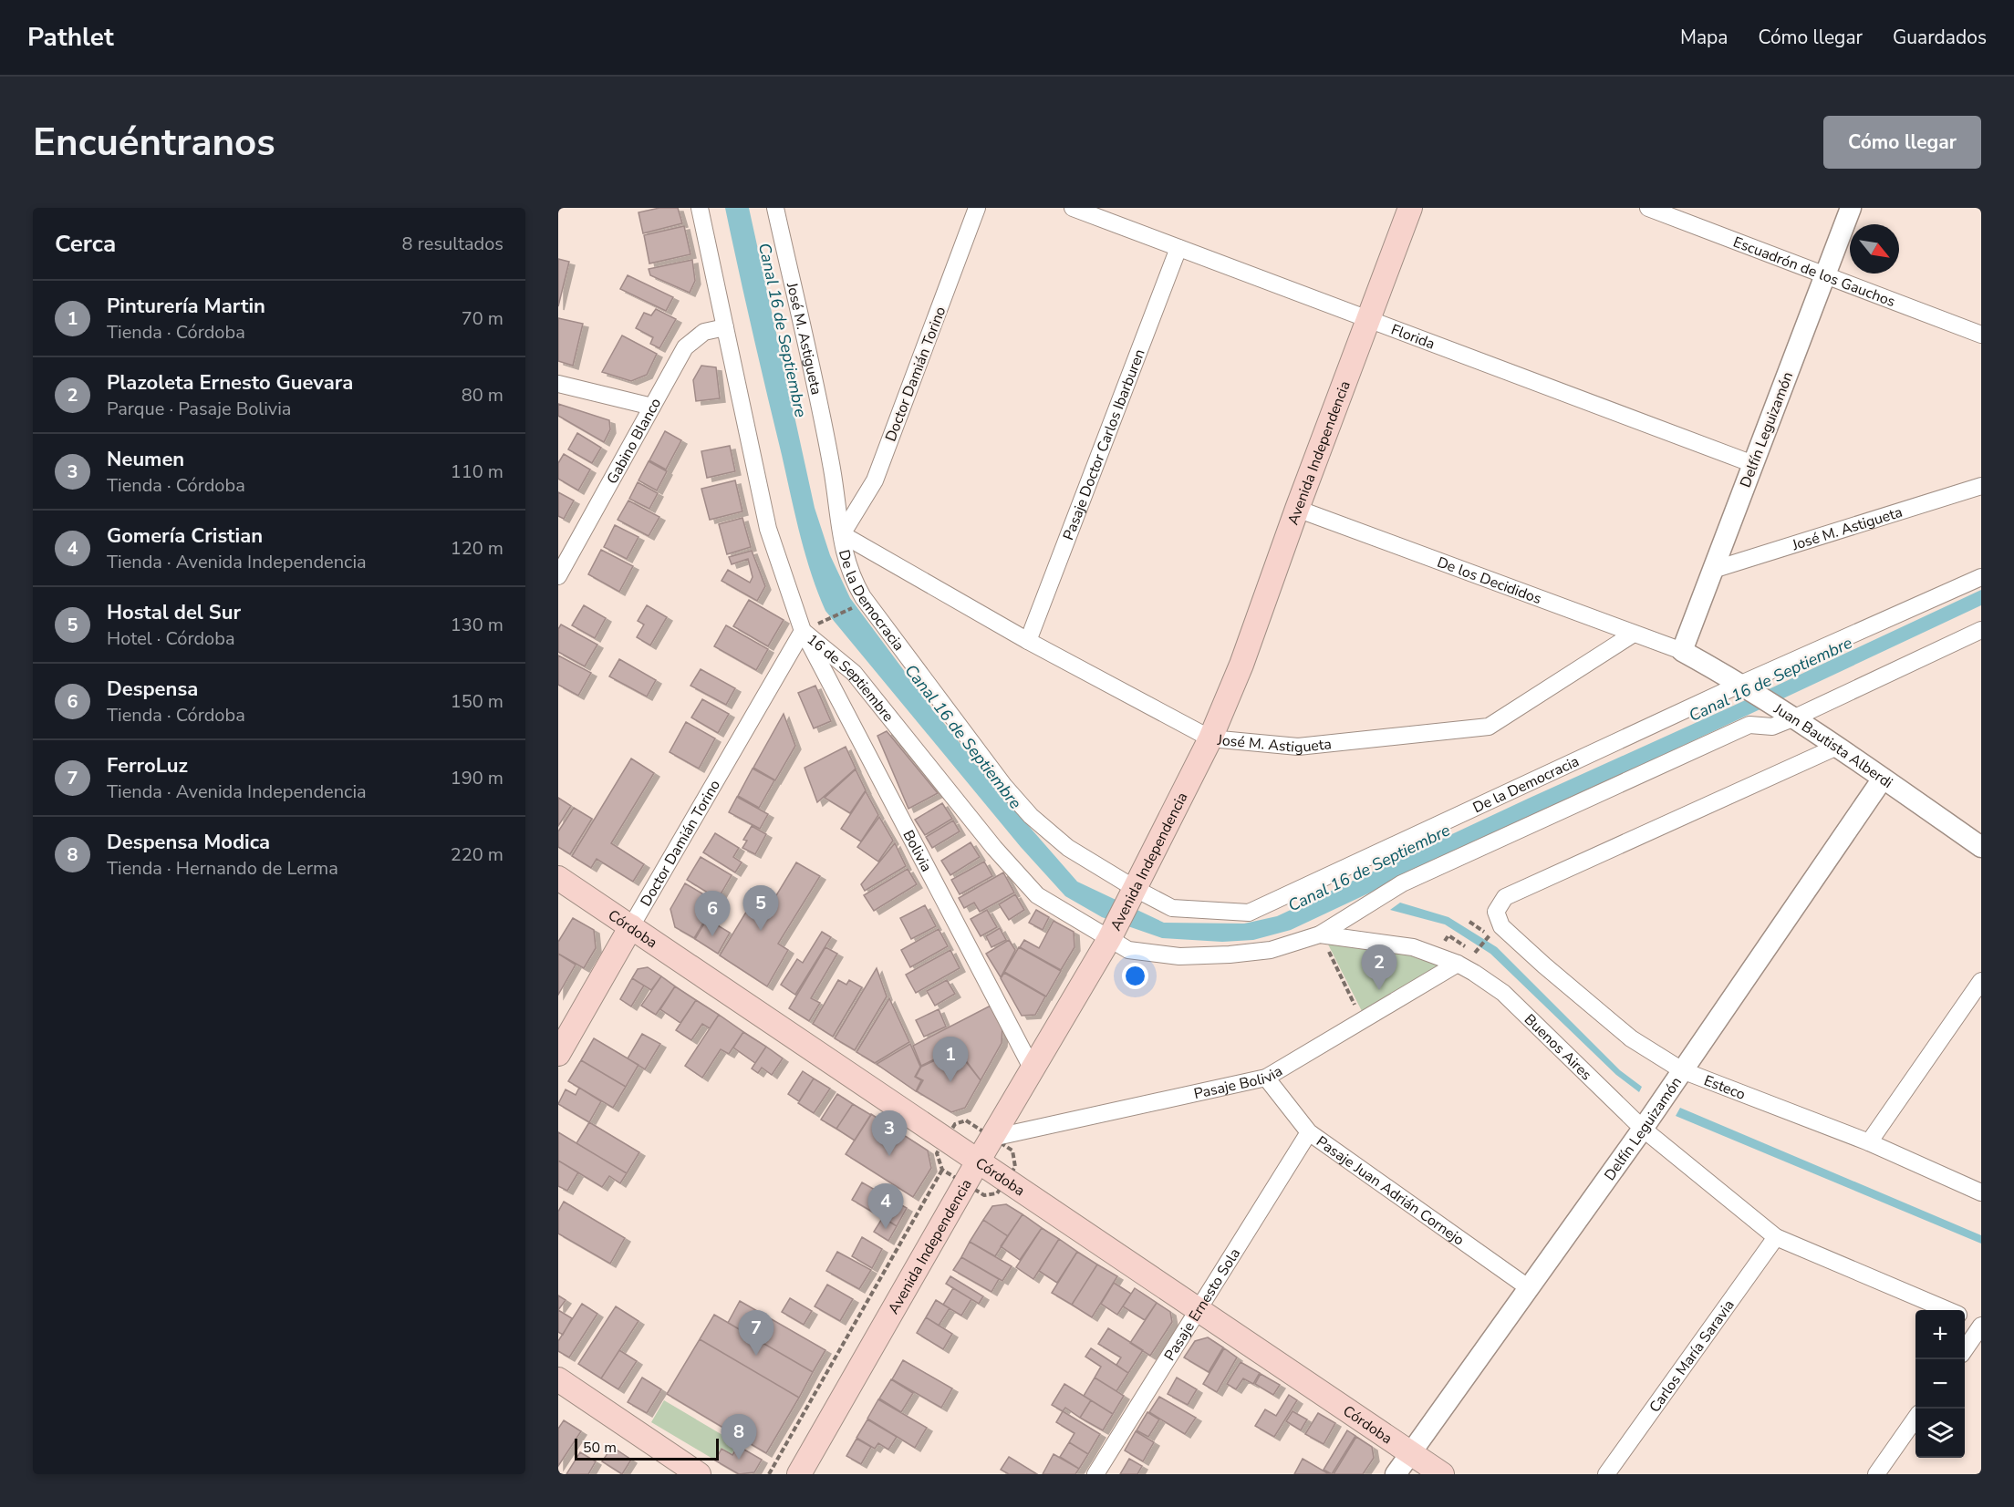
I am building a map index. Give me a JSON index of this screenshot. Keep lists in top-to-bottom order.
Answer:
{
  "streets": {
    "main road": ["Doctor Damián Torino", "Avenida Independencia", "Córdoba"],
    "street": [
      "Escuadrón de los Gauchos",
      "Florida",
      "José M. Astigueta",
      "Delfín Leguizamón",
      "Gabino Blanco",
      "Pasaje Doctor Carlos Ibarburen",
      "De los Decididos",
      "De la Democracia",
      "16 de Septiembre",
      "Juan Bautista Alberdi",
      "Bolivia",
      "Buenos Aires",
      "Pasaje Bolivia",
      "Esteco",
      "Pasaje Juan Adrián Cornejo",
      "Pasaje Ernesto Sola",
      "Carlos María Saravia"
    ]
  },
  "crossings": [
    ["Escuadrón de los Gauchos", "Delfín Leguizamón"],
    ["Florida", "Delfín Leguizamón"],
    ["Florida", "Pasaje Doctor Carlos Ibarburen"],
    ["Florida", "Avenida Independencia"],
    ["José M. Astigueta", "Doctor Damián Torino"],
    ["José M. Astigueta", "Delfín Leguizamón"],
    ["José M. Astigueta", "Pasaje Doctor Carlos Ibarburen"],
    ["José M. Astigueta", "Avenida Independencia"],
    ["José M. Astigueta", "De los Decididos"],
    ["José M. Astigueta", "De la Democracia"],
    ["Doctor Damián Torino", "De la Democracia"],
    ["Doctor Damián Torino", "16 de Septiembre"],
    ["Doctor Damián Torino", "Bolivia"],
    ["Doctor Damián Torino", "Córdoba"],
    ["Delfín Leguizamón", "De los Decididos"],
    ["Delfín Leguizamón", "Juan Bautista Alberdi"],
    ["Delfín Leguizamón", "Córdoba"],
    ["Delfín Leguizamón", "Buenos Aires"],
    ["Delfín Leguizamón", "Esteco"],
    ["Delfín Leguizamón", "Pasaje Juan Adrián Cornejo"],
    ["Gabino Blanco", "16 de Septiembre"],
    ["Avenida Independencia", "De los Decididos"],
    ["Avenida Independencia", "De la Democracia"],
    ["Avenida Independencia", "16 de Septiembre"],
    ["Avenida Independencia", "Bolivia"],
    ["Avenida Independencia", "Córdoba"],
    ["Avenida Independencia", "Buenos Aires"],
    ["Avenida Independencia", "Pasaje Bolivia"],
    ["De los Decididos", "Juan Bautista Alberdi"],
    ["De la Democracia", "Juan Bautista Alberdi"],
    ["16 de Septiembre", "Bolivia"],
    ["16 de Septiembre", "Buenos Aires"],
    ["Juan Bautista Alberdi", "Esteco"],
    ["Córdoba", "Pasaje Ernesto Sola"],
    ["Buenos Aires", "Pasaje Bolivia"],
    ["Buenos Aires", "Carlos María Saravia"],
    ["Pasaje Bolivia", "Pasaje Juan Adrián Cornejo"],
    ["Pasaje Juan Adrián Cornejo", "Pasaje Ernesto Sola"]
  ],
  "water": ["Canal 16 de Septiembre"],
  "scale_bar": "50 m",
  "north": "bottom right",
  "page": {
    "header": "Pathlet",
    "nav": ["Mapa", "Cómo llegar", "Guardados"],
    "buttons": "Cómo llegar",
    "title": "Encuéntranos",
    "heading": ["Cerca", "8 resultados"],
    "list": [
      {
        "mark": "1",
        "name": "Pinturería Martin",
        "note": "Tienda · Córdoba",
        "value": "70 m"
      },
      {
        "mark": "2",
        "name": "Plazoleta Ernesto Guevara",
        "note": "Parque · Pasaje Bolivia",
        "value": "80 m"
      },
      {
        "mark": "3",
        "name": "Neumen",
        "note": "Tienda · Córdoba",
        "value": "110 m"
      },
      {
        "mark": "4",
        "name": "Gomería Cristian",
        "note": "Tienda · Avenida Independencia",
        "value": "120 m"
      },
      {
        "mark": "5",
        "name": "Hostal del Sur",
        "note": "Hotel · Córdoba",
        "value": "130 m"
      },
      {
        "mark": "6",
        "name": "Despensa",
        "note": "Tienda · Córdoba",
        "value": "150 m"
      },
      {
        "mark": "7",
        "name": "FerroLuz",
        "note": "Tienda · Avenida Independencia",
        "value": "190 m"
      },
      {
        "mark": "8",
        "name": "Despensa Modica",
        "note": "Tienda · Hernando de Lerma",
        "value": "220 m"
      }
    ],
    "pins": [
      "5",
      "6",
      "2",
      "1",
      "3",
      "4",
      "7",
      "8"
    ],
    "map_buttons": ["+", "−"],
    "scale": "50 m"
  }
}
